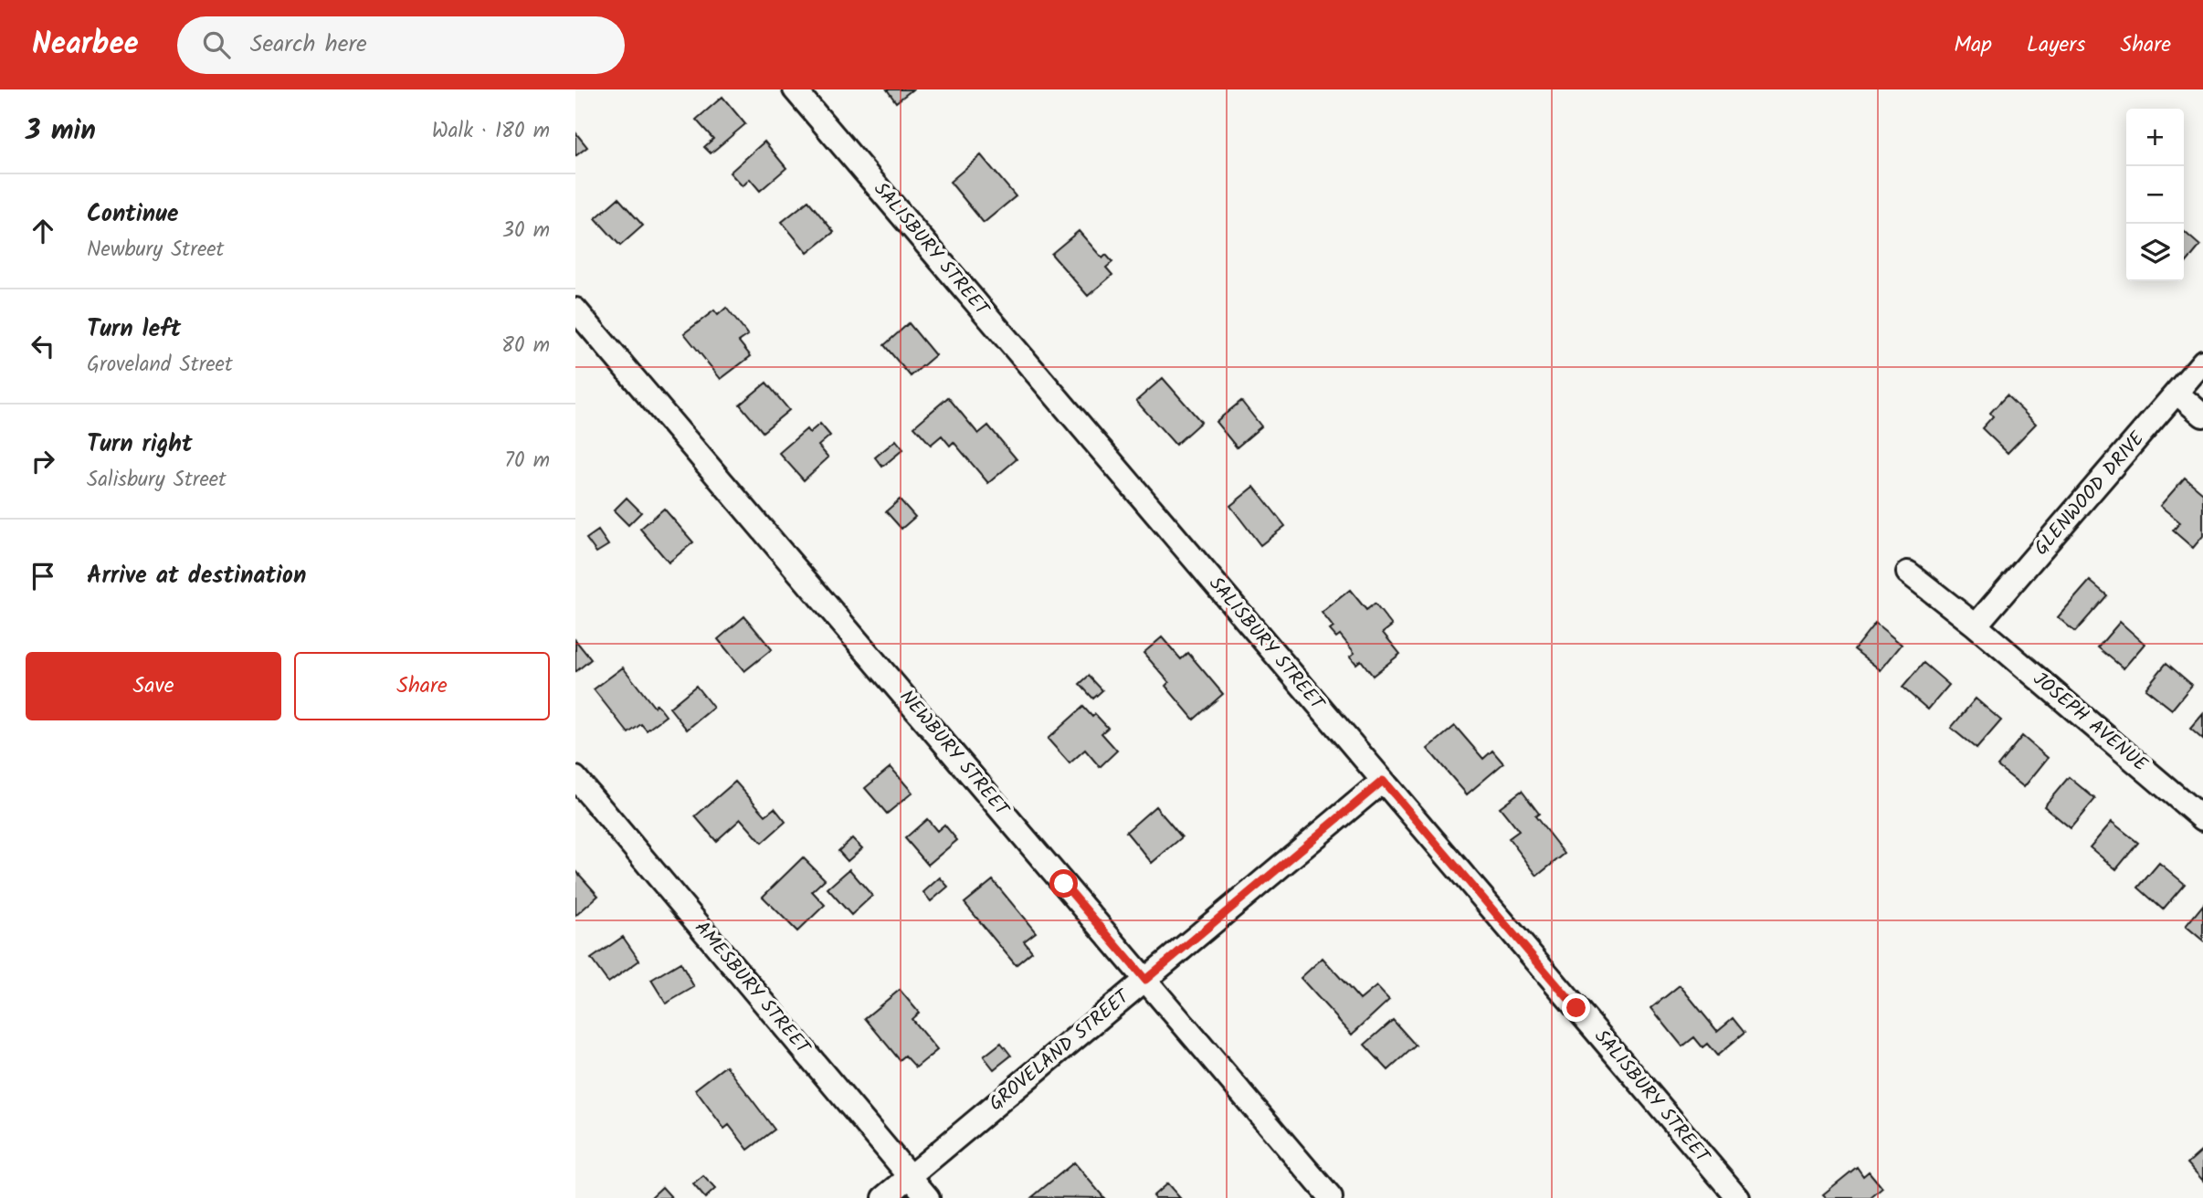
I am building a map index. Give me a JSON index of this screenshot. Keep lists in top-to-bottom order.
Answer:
{
  "streets": {
    "street": [
      "SALISBURY STREET",
      "GLENWOOD DRIVE",
      "JOSEPH AVENUE",
      "NEWBURY STREET",
      "AMESBURY STREET",
      "GROVELAND STREET"
    ]
  },
  "crossings": [
    ["SALISBURY STREET", "GROVELAND STREET"],
    ["GLENWOOD DRIVE", "JOSEPH AVENUE"],
    ["NEWBURY STREET", "GROVELAND STREET"],
    ["AMESBURY STREET", "GROVELAND STREET"]
  ],
  "page": {
    "header": "Nearbee",
    "search": "Search here",
    "nav": ["Map", "Layers", "Share"],
    "heading": ["3 min", "Walk · 180 m"],
    "map_buttons": ["+", "−"],
    "list": [
      ["Continue", "Newbury Street", "30 m"],
      ["Turn left", "Groveland Street", "80 m"],
      ["Turn right", "Salisbury Street", "70 m"],
      "Arrive at destination"
    ],
    "buttons": ["Save", "Share"]
  }
}
